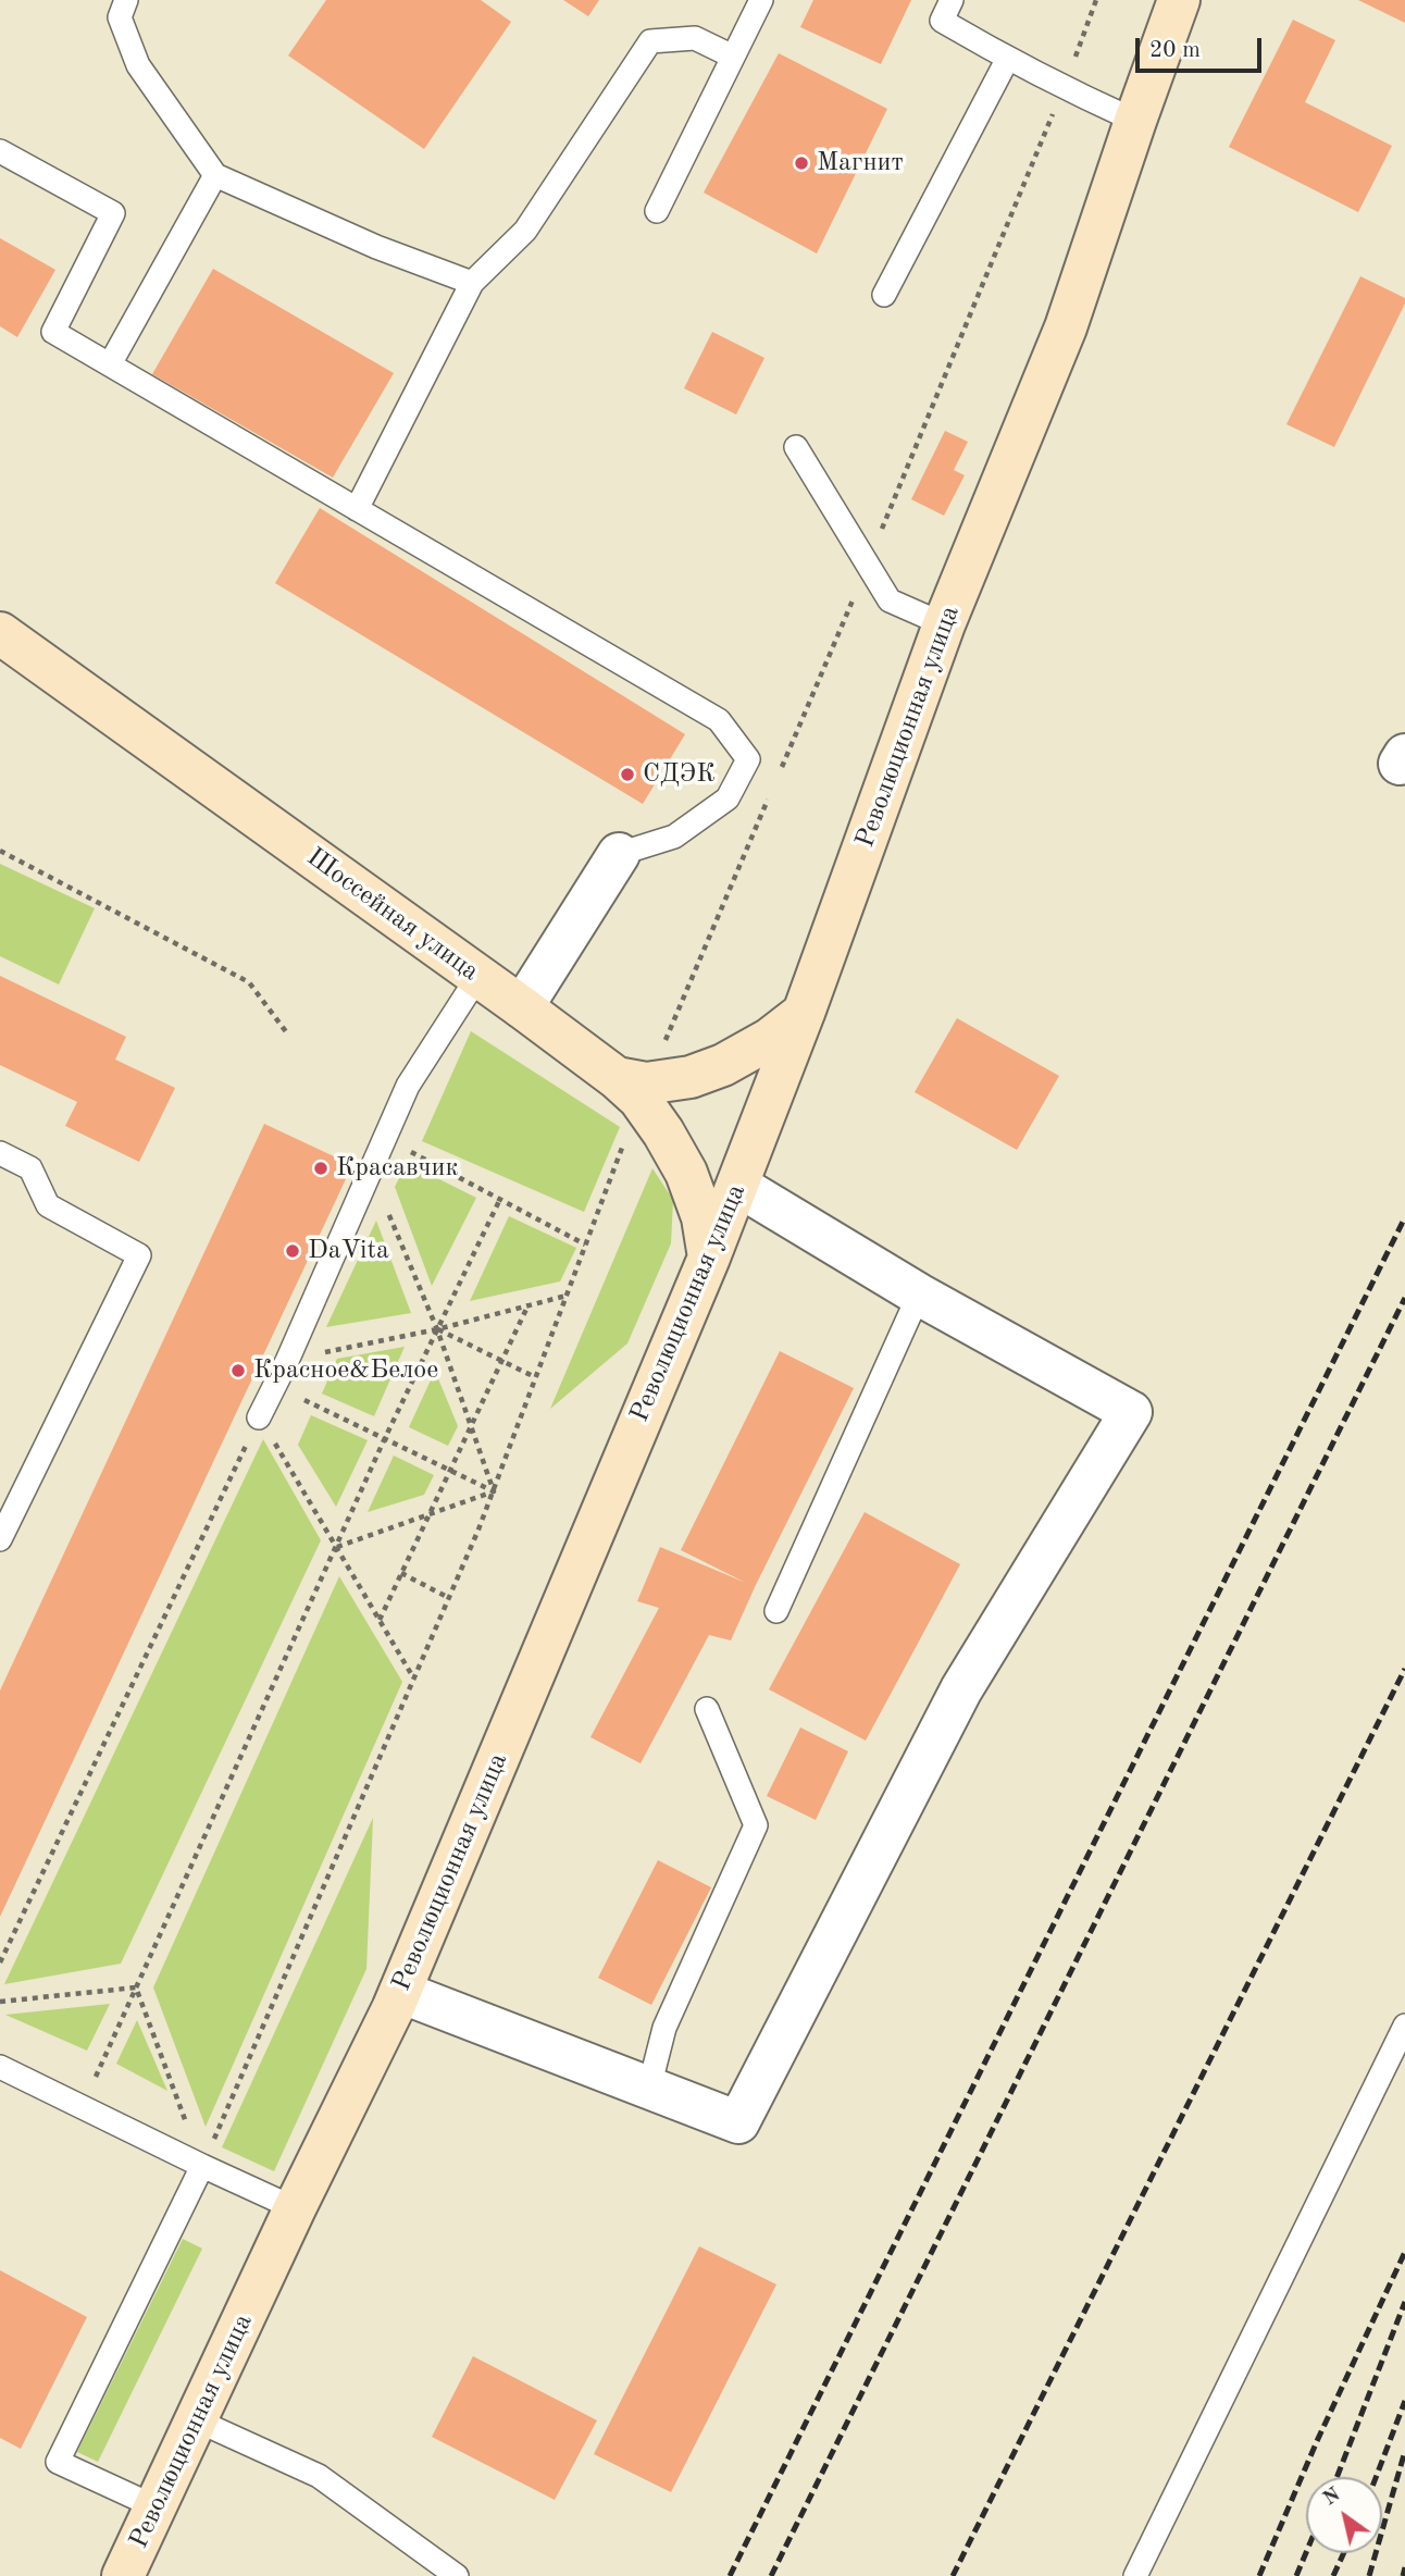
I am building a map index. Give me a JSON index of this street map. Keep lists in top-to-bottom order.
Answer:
{
  "streets": {
    "main road": ["Революционная улица", "Шоссейная улица"]
  },
  "crossings": [
    ["Революционная улица", "Шоссейная улица"]
  ],
  "places": [
    "Магнит",
    "СДЭК",
    "Красавчик",
    "DaVita",
    "Красное&Белое"
  ],
  "scale_bar": "20 m",
  "north": "top left"
}
